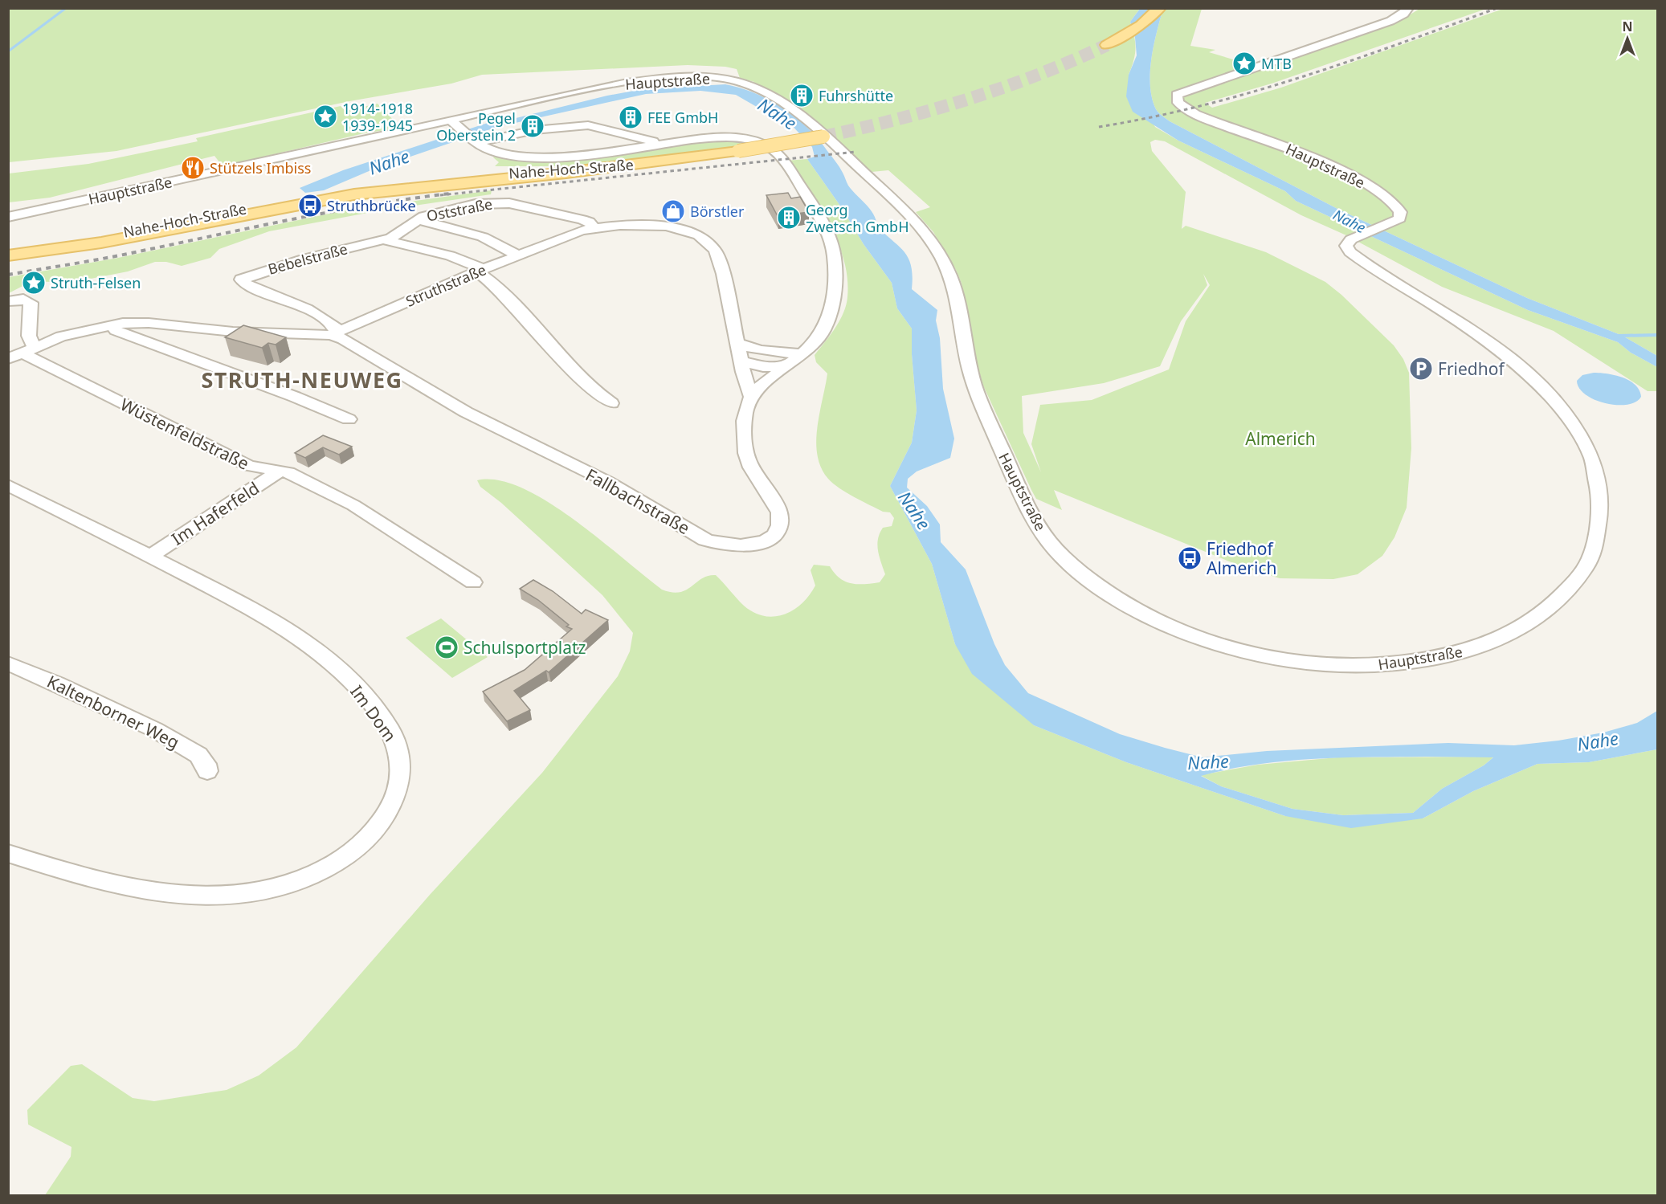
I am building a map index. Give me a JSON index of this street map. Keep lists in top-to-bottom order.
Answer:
{
  "streets": {
    "main road": ["Nahe-Hoch-Straße"],
    "street": [
      "Hauptstraße",
      "Oststraße",
      "Bebelstraße",
      "Struthstraße",
      "Wüstenfeldstraße",
      "Fallbachstraße",
      "Im Haferfeld",
      "Kaltenborner Weg",
      "Im Dom"
    ]
  },
  "crossings": [
    ["Oststraße", "Bebelstraße"],
    ["Oststraße", "Struthstraße"],
    ["Bebelstraße", "Struthstraße"],
    ["Bebelstraße", "Fallbachstraße"],
    ["Struthstraße", "Wüstenfeldstraße"],
    ["Struthstraße", "Fallbachstraße"],
    ["Wüstenfeldstraße", "Im Haferfeld"],
    ["Im Haferfeld", "Im Dom"]
  ],
  "districts": ["STRUTH-NEUWEG"],
  "water": ["Nahe"],
  "parks": ["Almerich"],
  "places": {
    "place": ["MTB", "1914-1918 1939-1945", "Struth-Felsen"],
    "building": [
      "Fuhrshütte",
      "FEE GmbH",
      "Pegel Oberstein 2",
      "Georg Zwetsch GmbH"
    ],
    "restaurant": ["Stützels Imbiss"],
    "bus stop": ["Struthbrücke", "Friedhof Almerich"],
    "shop": ["Börstler"],
    "parking": ["Friedhof"],
    "sports": ["Schulsportplatz"]
  },
  "north": "top"
}
